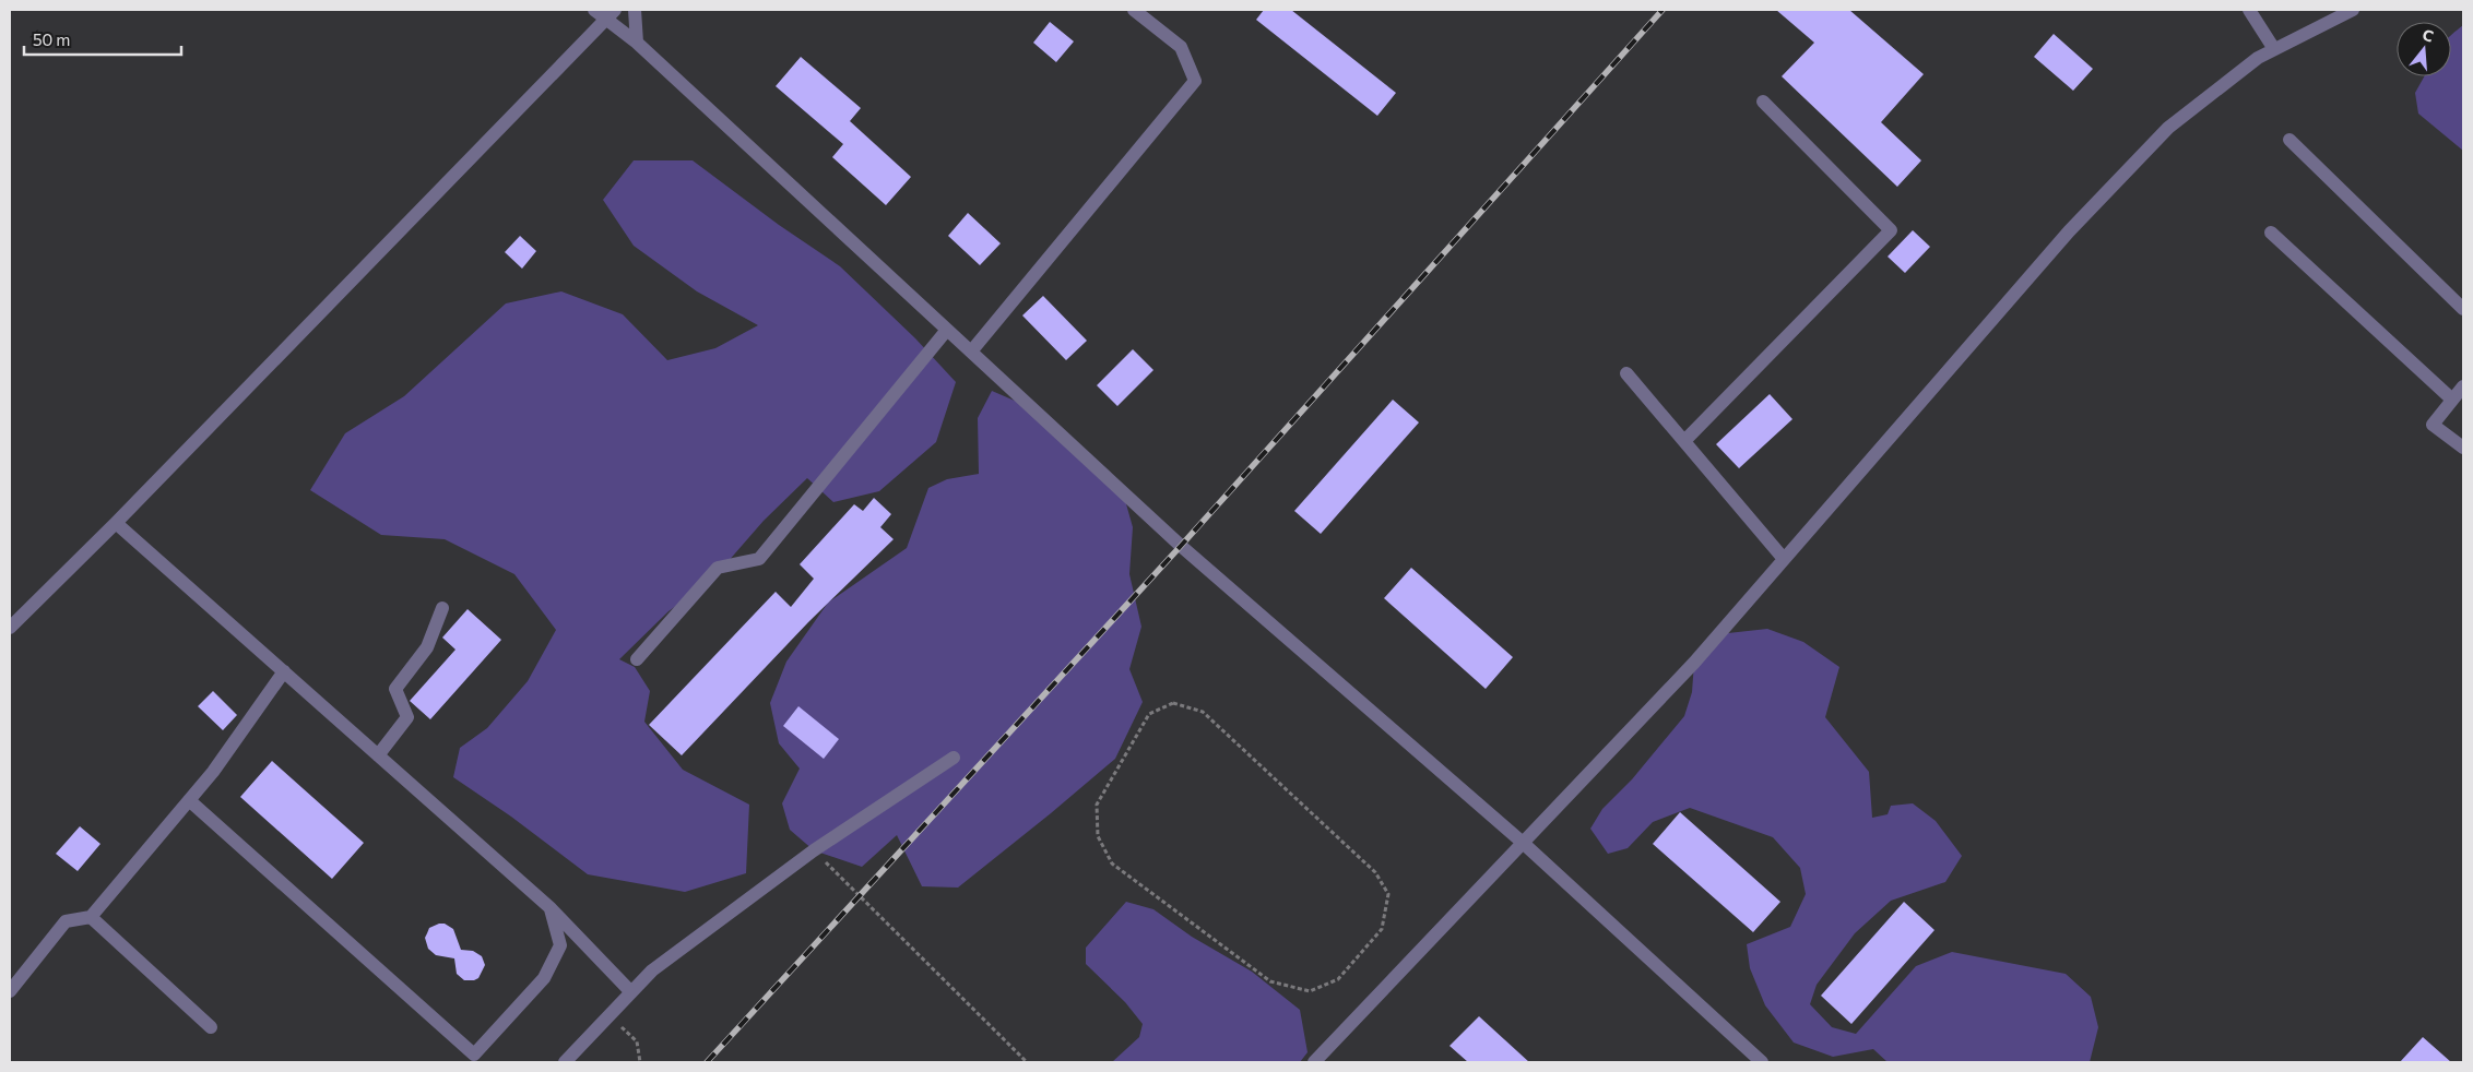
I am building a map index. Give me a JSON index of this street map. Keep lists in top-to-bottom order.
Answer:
{
  "scale_bar": "50 m",
  "north": "top"
}
